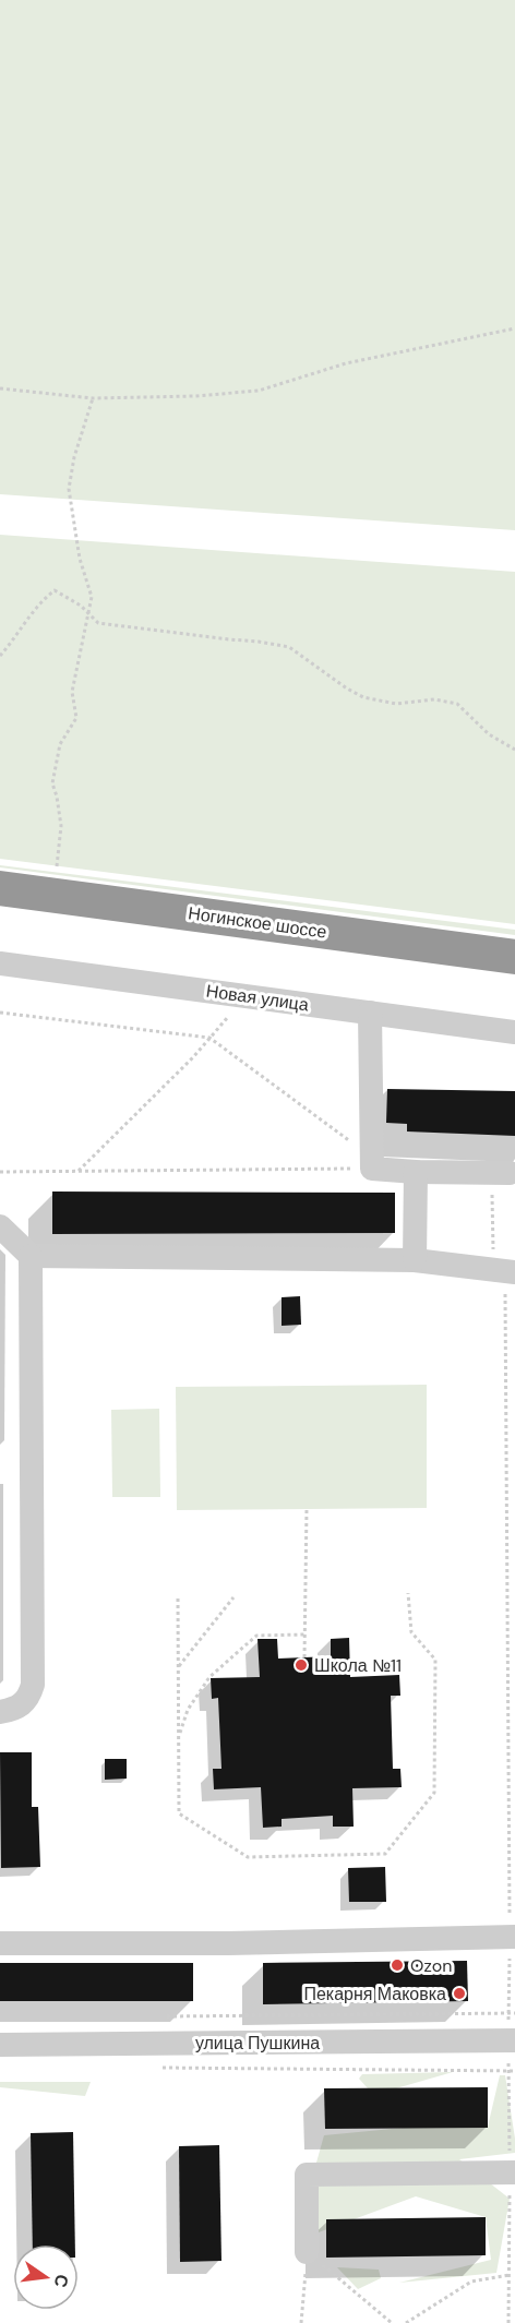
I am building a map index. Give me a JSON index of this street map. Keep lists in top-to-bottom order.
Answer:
{
  "streets": {
    "highway": ["Ногинское шоссе"],
    "street": ["Новая улица", "улица Пушкина"]
  },
  "places": ["Школа №11", "Ozon", "Пекарня Маковка"],
  "north": "right"
}
